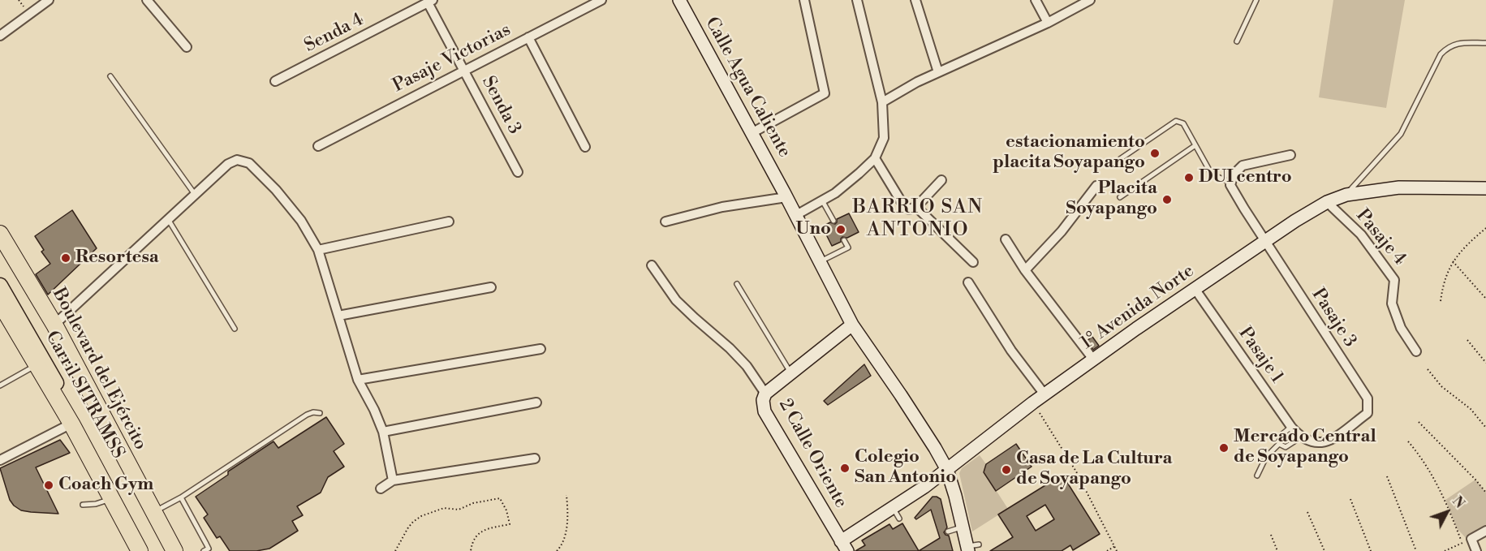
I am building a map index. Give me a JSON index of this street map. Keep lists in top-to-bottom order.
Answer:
{
  "streets": {
    "highway": ["Boulevard del Ejército"],
    "main road": [
      "Calle Agua Caliente",
      "1° Avenida Norte",
      "Carril SITRAMSS",
      "2 Calle Oriente"
    ],
    "street": [
      "Senda 4",
      "Pasaje Victorias",
      "Senda 3",
      "Pasaje 4",
      "Pasaje 3",
      "Pasaje 1"
    ]
  },
  "crossings": [
    ["Senda 4", "Senda 3"],
    ["Pasaje Victorias", "Senda 3"],
    ["Calle Agua Caliente", "1° Avenida Norte"],
    ["Calle Agua Caliente", "2 Calle Oriente"],
    ["Pasaje 4", "1° Avenida Norte"],
    ["1° Avenida Norte", "Pasaje 3"],
    ["1° Avenida Norte", "Pasaje 1"],
    ["1° Avenida Norte", "2 Calle Oriente"],
    ["Pasaje 3", "Pasaje 1"]
  ],
  "districts": ["BARRIO SAN ANTONIO"],
  "places": [
    "estacionamiento placita Soyapango",
    "DUI centro",
    "Placita Soyapango",
    "Uno",
    "Resortesa",
    "Mercado Central de Soyapango",
    "Colegio San Antonio",
    "Casa de La Cultura de Soyapango",
    "Coach Gym"
  ],
  "north": "top right"
}
